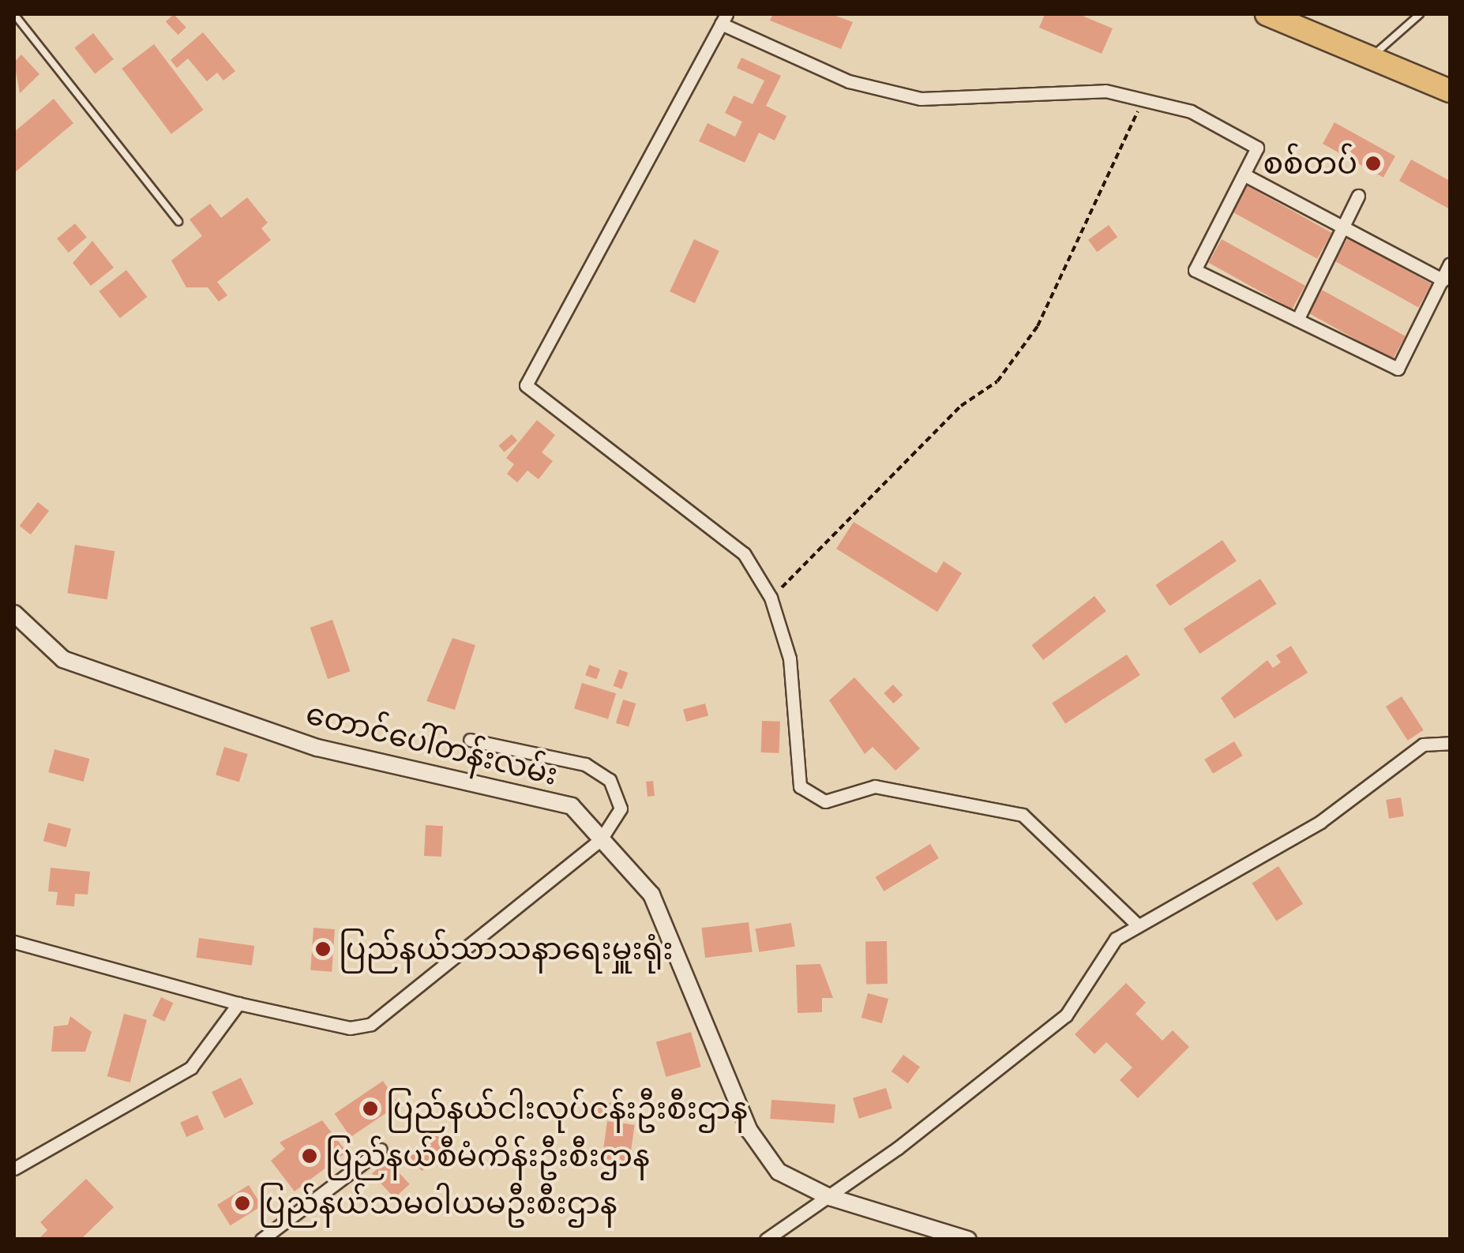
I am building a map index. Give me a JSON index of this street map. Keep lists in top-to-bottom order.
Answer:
{
  "streets": {
    "street": ["တောင်ပေါ်တန်းလမ်း"]
  },
  "places": [
    "စစ်တပ်",
    "ပြည်နယ်သာသနာရေးမှူးရုံး",
    "ပြည်နယ်ငါးလုပ်ငန်းဦးစီးဌာန",
    "ပြည်နယ်စီမံကိန်းဦးစီးဌာန",
    "ပြည်နယ်သမဝါယမဦးစီးဌာန"
  ]
}
